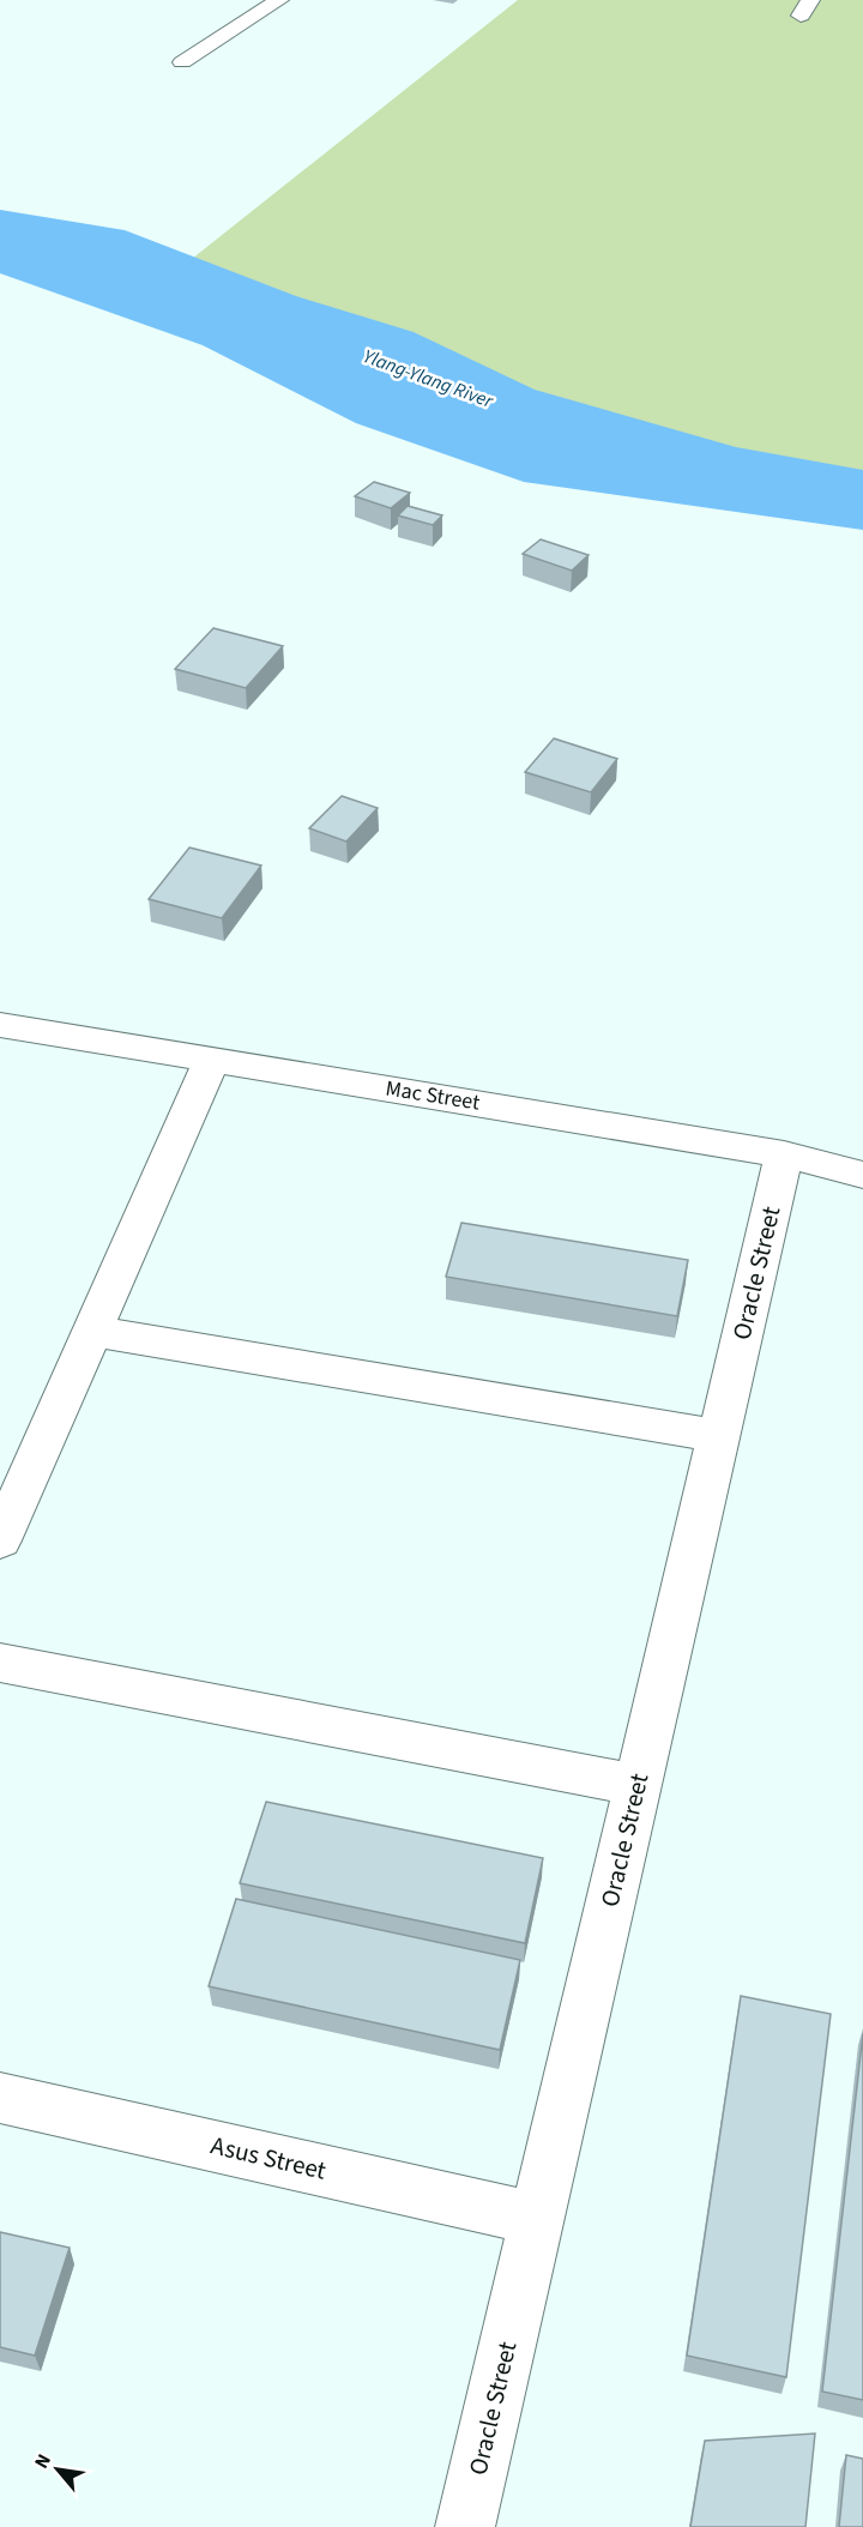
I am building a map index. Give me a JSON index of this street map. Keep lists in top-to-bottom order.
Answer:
{
  "streets": {
    "street": ["Mac Street", "Oracle Street", "Asus Street"]
  },
  "crossings": [
    ["Mac Street", "Oracle Street"],
    ["Oracle Street", "Asus Street"]
  ],
  "water": ["Ylang-Ylang River"],
  "north": "top left"
}
